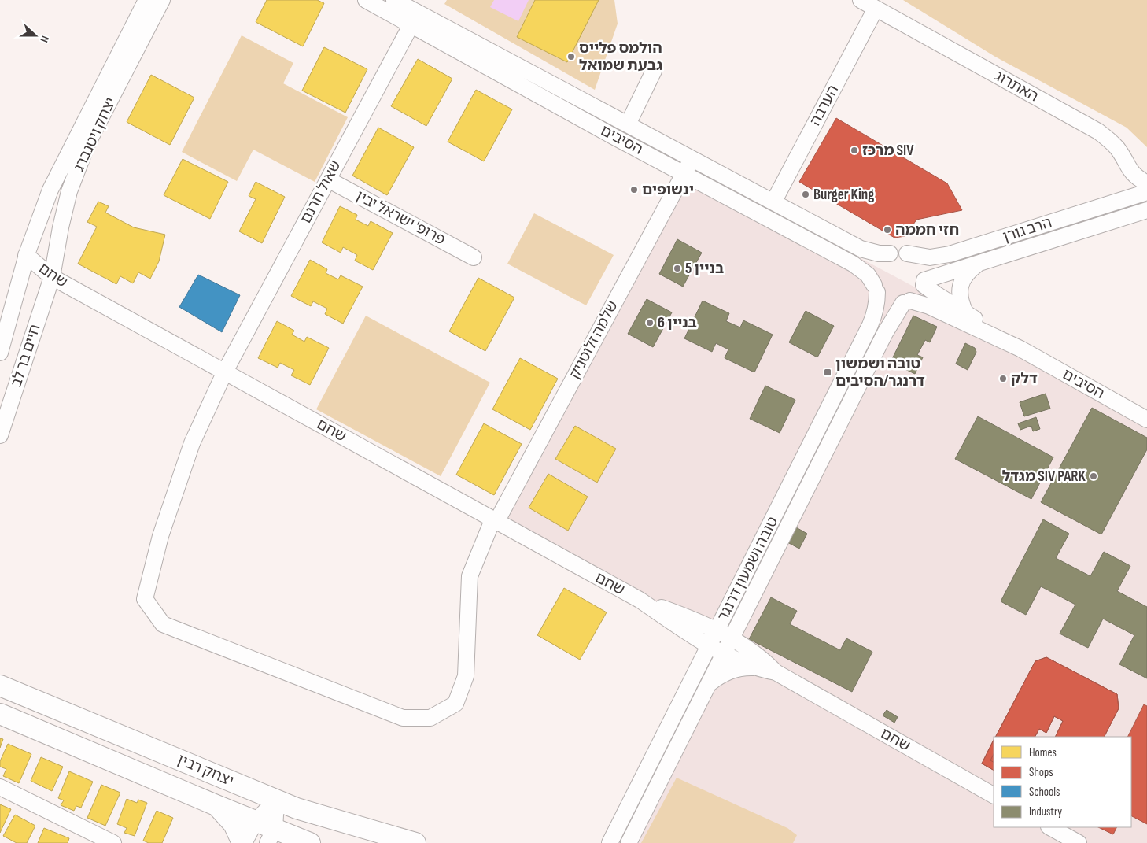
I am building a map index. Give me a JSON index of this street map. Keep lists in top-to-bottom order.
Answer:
{
  "streets": {
    "main road": ["יצחק רבין"],
    "street": [
      "האתרוג",
      "הערבה",
      "יצחק ויטנברג",
      "הסיבים",
      "שאול חרנם",
      "פרופ' ישראל יבין",
      "הרב גורן",
      "שחם",
      "שלמה זלוטניק",
      "חיים בר לב",
      "טובה ושמעון דרנגר"
    ]
  },
  "crossings": [
    ["האתרוג", "הערבה"],
    ["הערבה", "הסיבים"],
    ["יצחק ויטנברג", "שחם"],
    ["יצחק ויטנברג", "חיים בר לב"],
    ["הסיבים", "שאול חרנם"],
    ["הסיבים", "הרב גורן"],
    ["הסיבים", "שלמה זלוטניק"],
    ["הסיבים", "טובה ושמעון דרנגר"],
    ["שאול חרנם", "פרופ' ישראל יבין"],
    ["שאול חרנם", "שחם"],
    ["שאול חרנם", "שלמה זלוטניק"],
    ["הרב גורן", "טובה ושמעון דרנגר"],
    ["שחם", "שלמה זלוטניק"],
    ["שחם", "חיים בר לב"],
    ["שחם", "טובה ושמעון דרנגר"]
  ],
  "places": {
    "other": [
      "הולמס פלייס גבעת שמואל",
      "מרכז SIV",
      "ינשופים",
      "Burger King",
      "חזי חממה",
      "בניין 5",
      "בניין 6",
      "דלק",
      "מגדל SIV PARK"
    ],
    "transit": ["טובה ושמשון דרנגר/הסיבים"]
  },
  "legend": [
    "Homes",
    "Shops",
    "Schools",
    "Industry"
  ],
  "north": "right"
}
